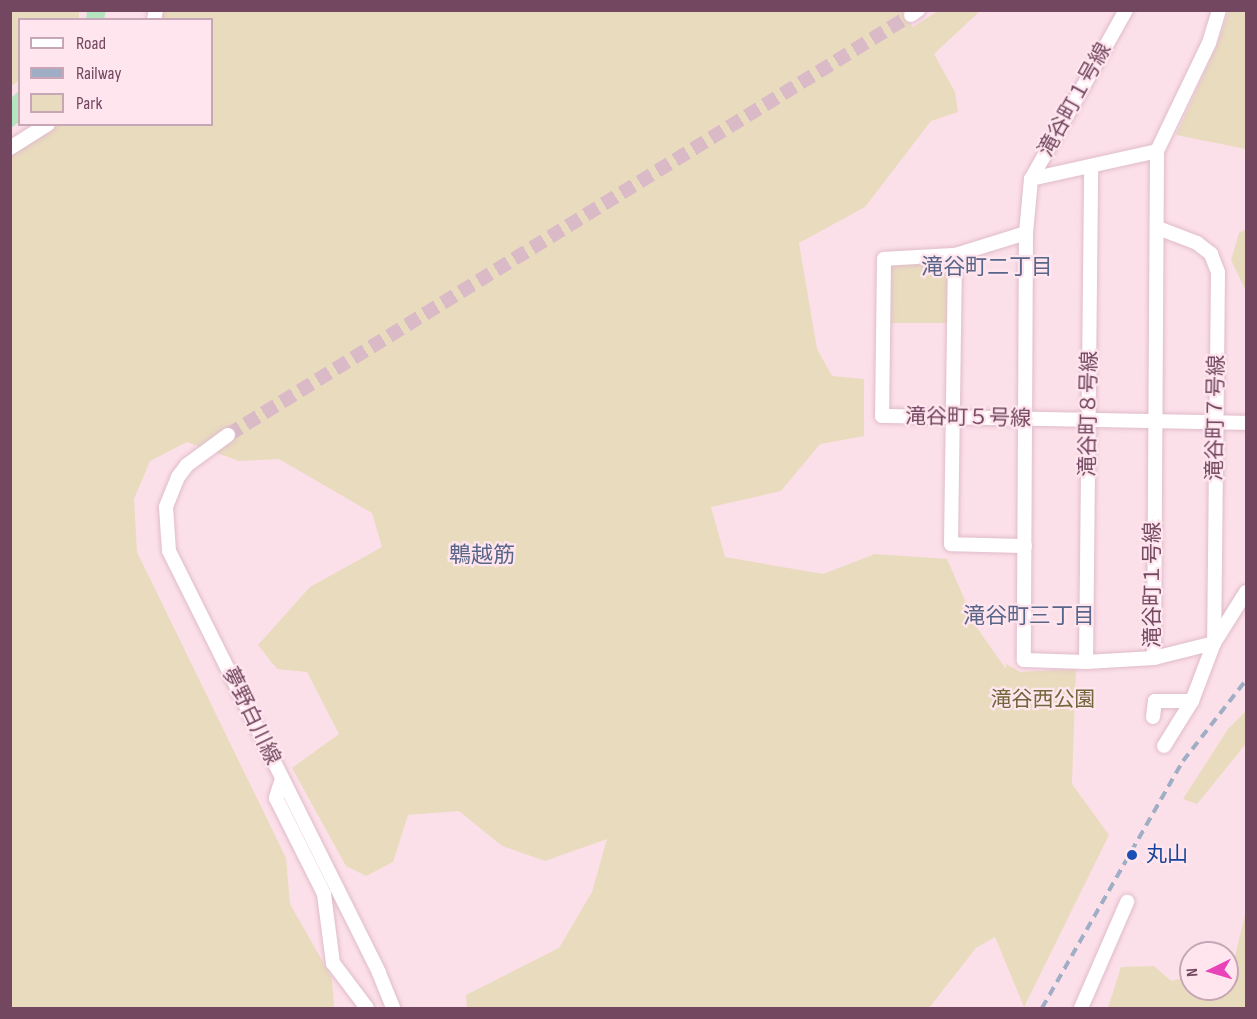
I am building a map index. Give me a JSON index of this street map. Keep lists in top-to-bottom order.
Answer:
{
  "streets": {
    "street": [
      "滝谷町１号線",
      "滝谷町８号線",
      "滝谷町５号線",
      "滝谷町７号線",
      "夢野白川線"
    ]
  },
  "crossings": [
    ["滝谷町１号線", "滝谷町８号線"],
    ["滝谷町１号線", "滝谷町５号線"],
    ["滝谷町１号線", "滝谷町７号線"],
    ["滝谷町８号線", "滝谷町５号線"],
    ["滝谷町５号線", "滝谷町７号線"]
  ],
  "districts": ["滝谷町二丁目", "鵯越筋", "滝谷町三丁目"],
  "parks": ["滝谷西公園"],
  "places": ["丸山"],
  "legend": ["Road", "Railway", "Park"],
  "north": "left"
}
